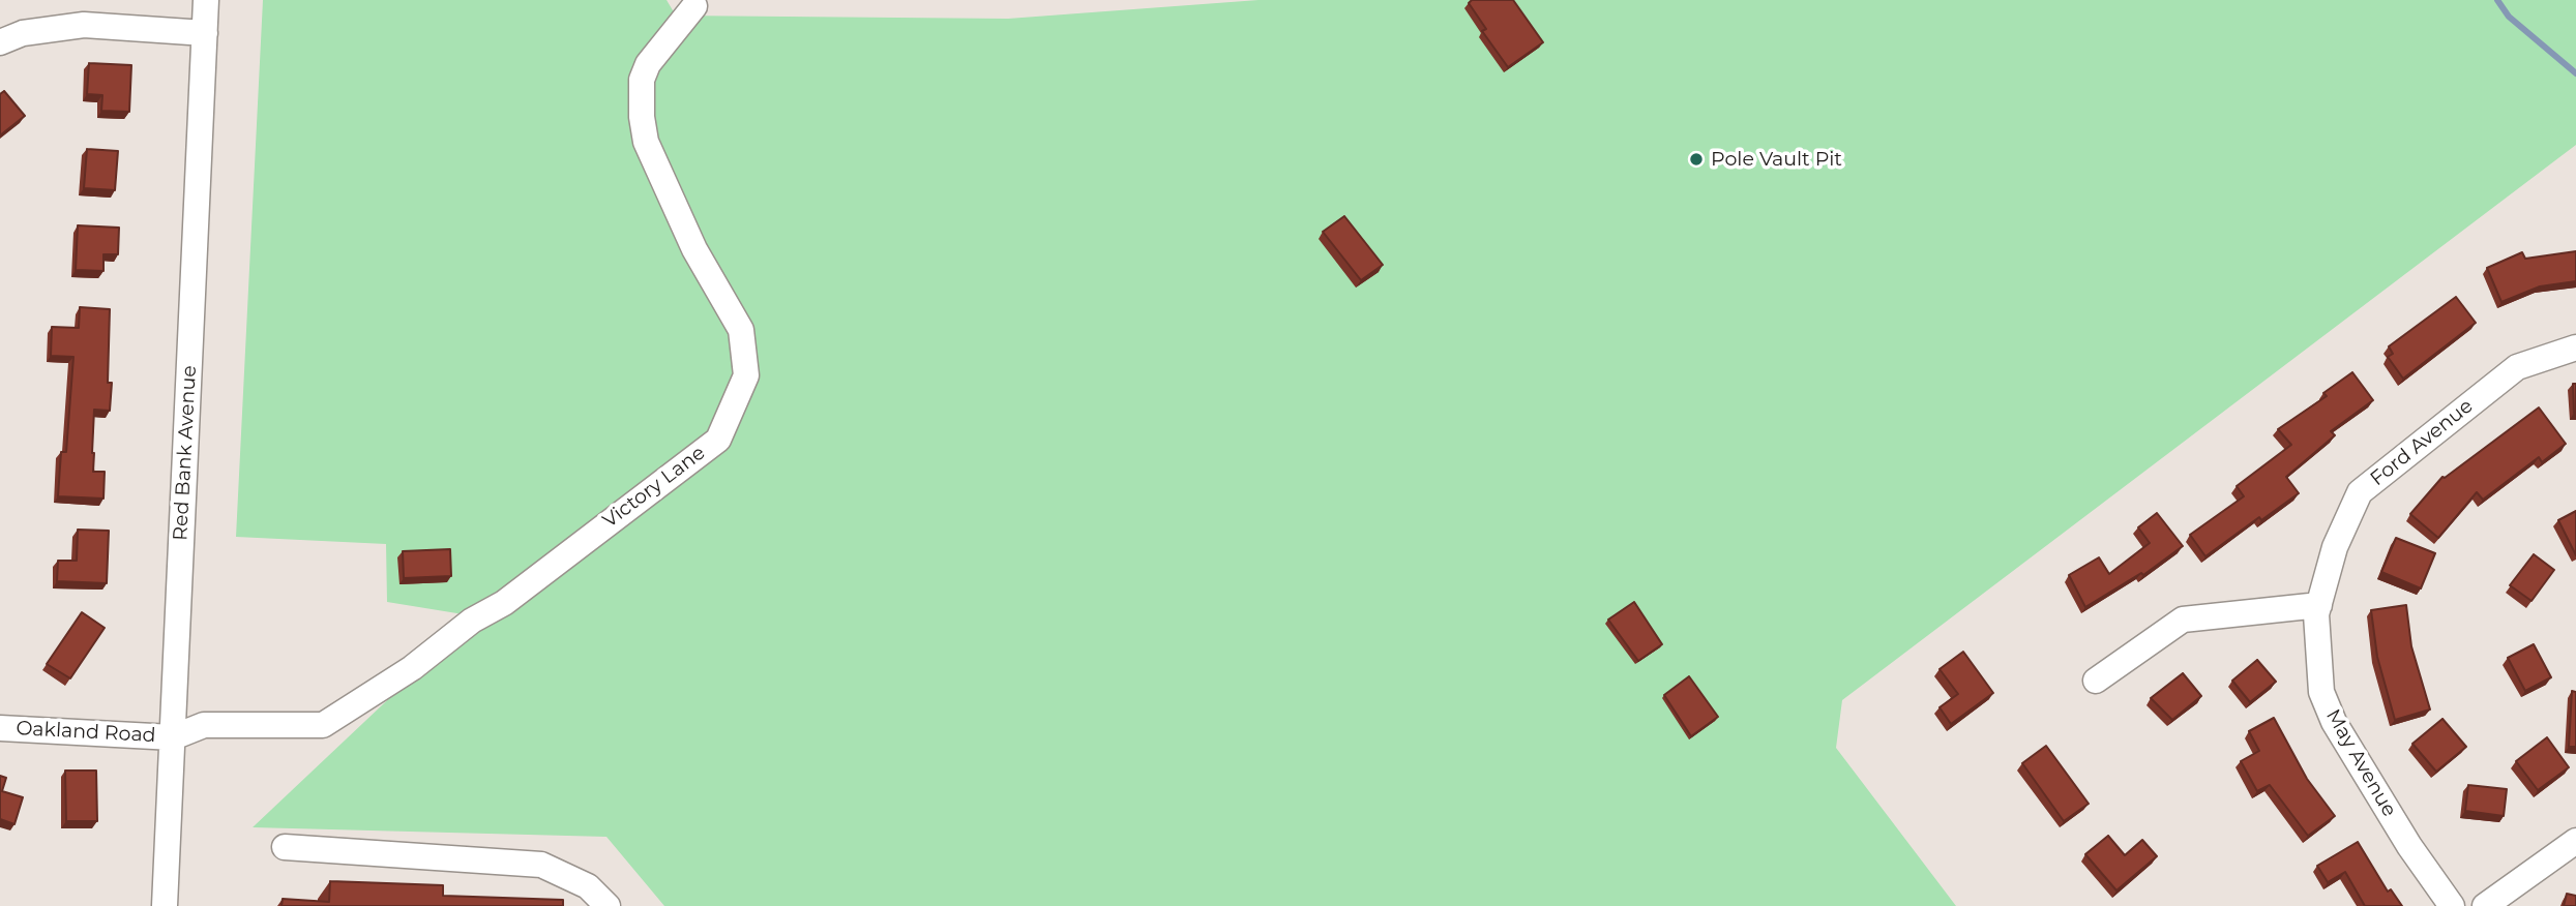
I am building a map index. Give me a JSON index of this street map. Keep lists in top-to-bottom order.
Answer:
{
  "streets": {
    "street": [
      "Ford Avenue",
      "Red Bank Avenue",
      "Victory Lane",
      "Oakland Road",
      "May Avenue"
    ]
  },
  "crossings": [
    ["Ford Avenue", "May Avenue"],
    ["Red Bank Avenue", "Victory Lane"],
    ["Red Bank Avenue", "Oakland Road"],
    ["Victory Lane", "Oakland Road"]
  ],
  "places": ["Pole Vault Pit"]
}
